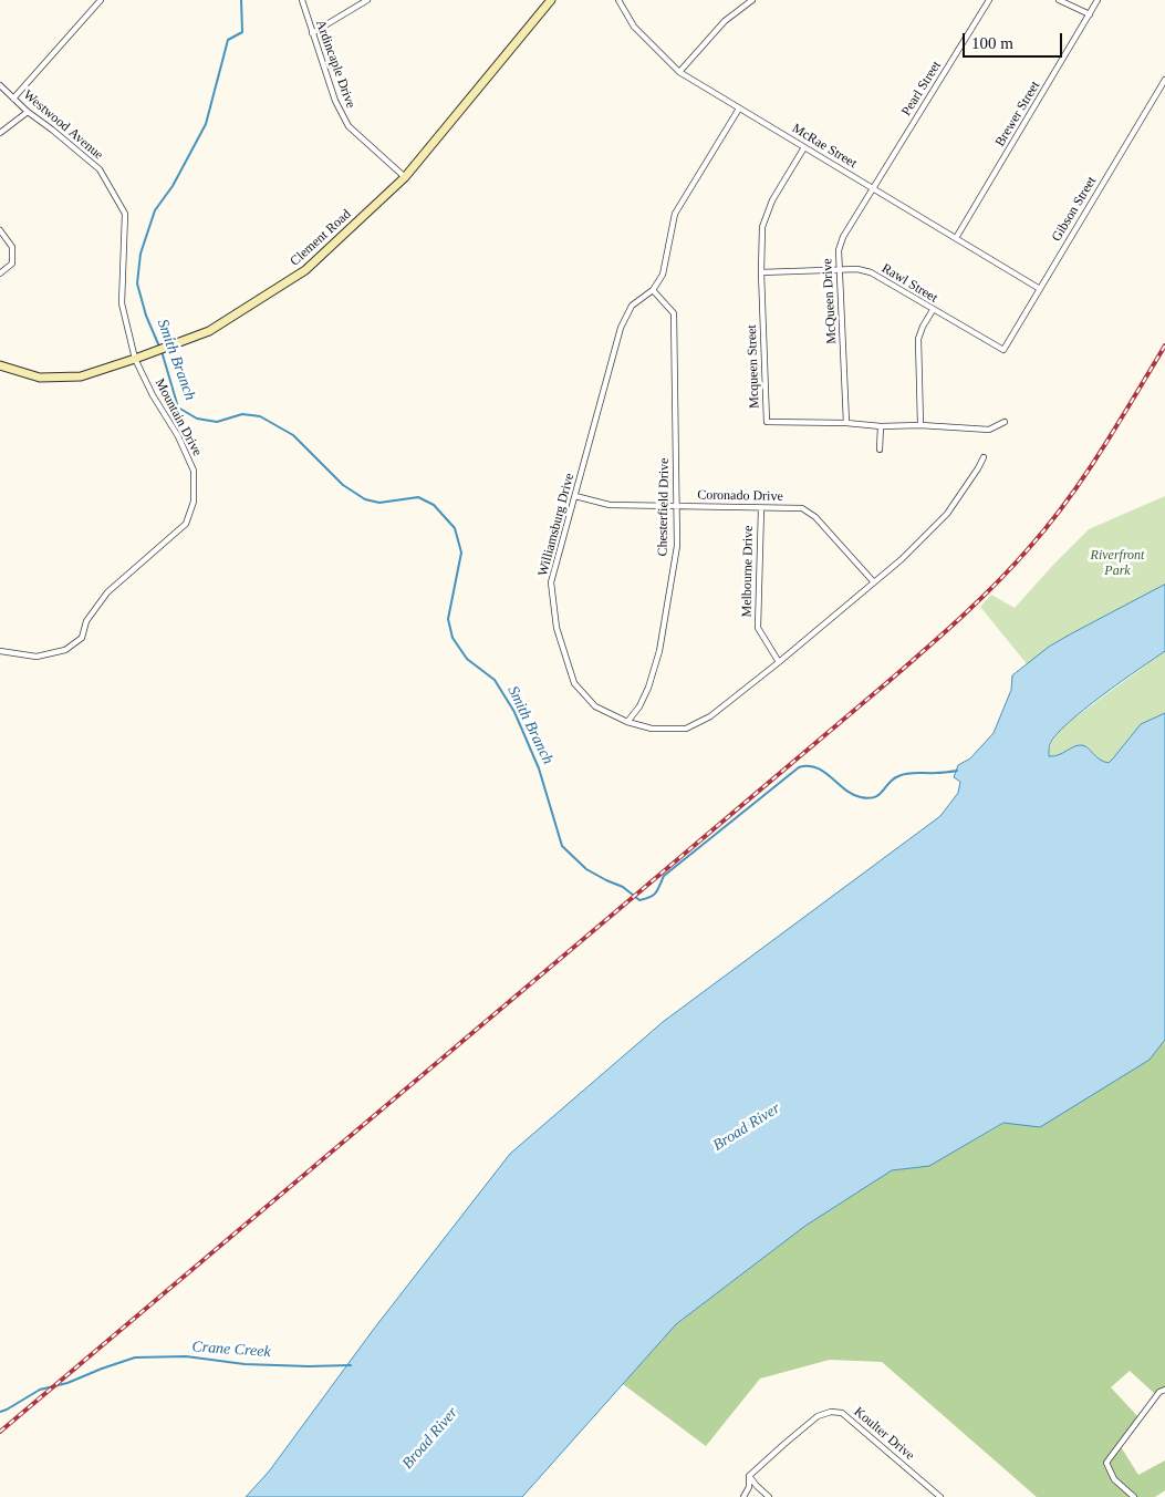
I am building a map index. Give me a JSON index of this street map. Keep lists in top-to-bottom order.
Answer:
{
  "streets": {
    "street": [
      "Ardincaple Drive",
      "Pearl Street",
      "Brewer Street",
      "Westwood Avenue",
      "McRae Street",
      "Gibson Street",
      "Clement Road",
      "Rawl Street",
      "McQueen Drive",
      "Mcqueen Street",
      "Mountain Drive",
      "Coronado Drive",
      "Chesterfield Drive",
      "Williamsburg Drive",
      "Melbourne Drive",
      "Koulter Drive"
    ]
  },
  "crossings": [
    ["Ardincaple Drive", "Clement Road"],
    ["Pearl Street", "McRae Street"],
    ["Pearl Street", "McQueen Drive"],
    ["Brewer Street", "McRae Street"],
    ["Westwood Avenue", "Mountain Drive"],
    ["McRae Street", "Gibson Street"],
    ["McRae Street", "McQueen Drive"],
    ["McRae Street", "Mcqueen Street"],
    ["McRae Street", "Williamsburg Drive"],
    ["Gibson Street", "Rawl Street"],
    ["Clement Road", "Mountain Drive"],
    ["Rawl Street", "McQueen Drive"],
    ["Rawl Street", "Mcqueen Street"],
    ["McQueen Drive", "Mcqueen Street"],
    ["Coronado Drive", "Chesterfield Drive"],
    ["Coronado Drive", "Williamsburg Drive"],
    ["Coronado Drive", "Melbourne Drive"],
    ["Chesterfield Drive", "Williamsburg Drive"],
    ["Williamsburg Drive", "Melbourne Drive"]
  ],
  "water": ["Smith Branch", "Broad River", "Crane Creek"],
  "parks": ["Riverfront Park"],
  "scale_bar": "100 m"
}
